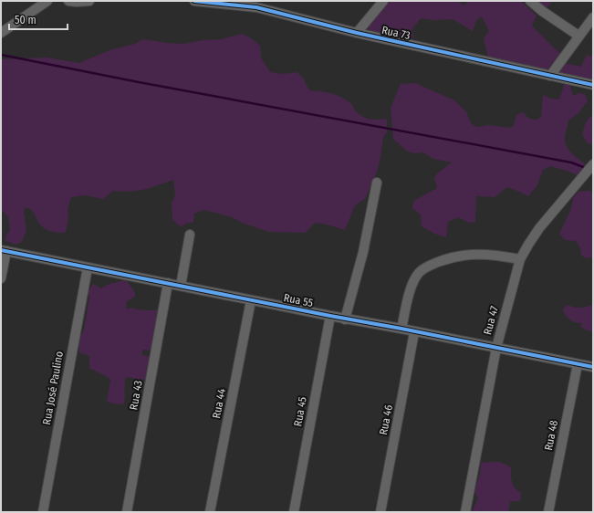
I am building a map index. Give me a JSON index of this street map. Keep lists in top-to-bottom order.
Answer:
{
  "streets": {
    "street": [
      "Rua 73",
      "Rua 55",
      "Rua 47",
      "Rua José Paulino",
      "Rua 43",
      "Rua 44",
      "Rua 45",
      "Rua 46",
      "Rua 48"
    ]
  },
  "crossings": [
    ["Rua 55", "Rua 47"],
    ["Rua 55", "Rua José Paulino"],
    ["Rua 55", "Rua 43"],
    ["Rua 55", "Rua 44"],
    ["Rua 55", "Rua 45"],
    ["Rua 55", "Rua 46"],
    ["Rua 55", "Rua 48"]
  ],
  "scale_bar": "50 m"
}
